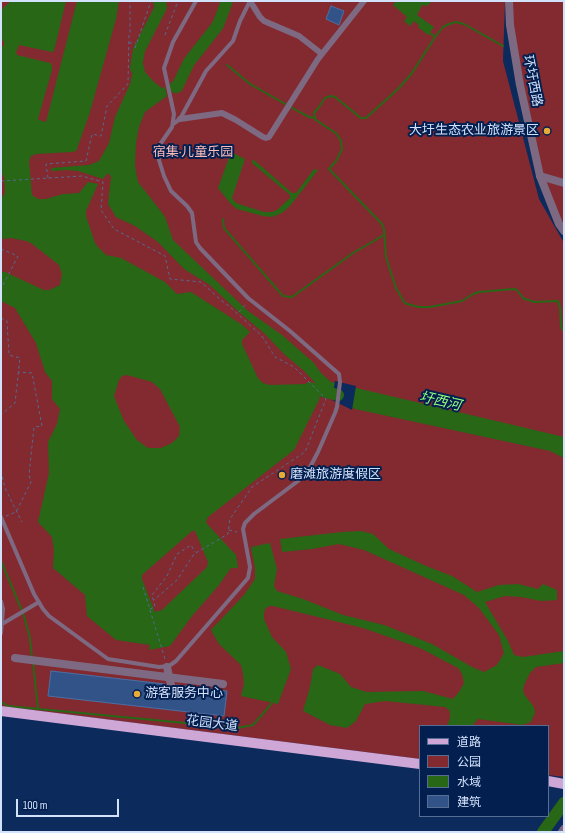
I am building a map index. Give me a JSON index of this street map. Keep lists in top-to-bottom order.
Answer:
{
  "streets": {
    "main road": ["花园大道"],
    "street": ["环圩西路"]
  },
  "water": ["圩西河"],
  "parks": ["宿集·儿童乐园"],
  "places": ["大圩生态农业旅游景区", "磨滩旅游度假区", "游客服务中心"],
  "legend": [
    "道路",
    "公园",
    "水域",
    "建筑"
  ],
  "scale_bar": "100 m"
}
